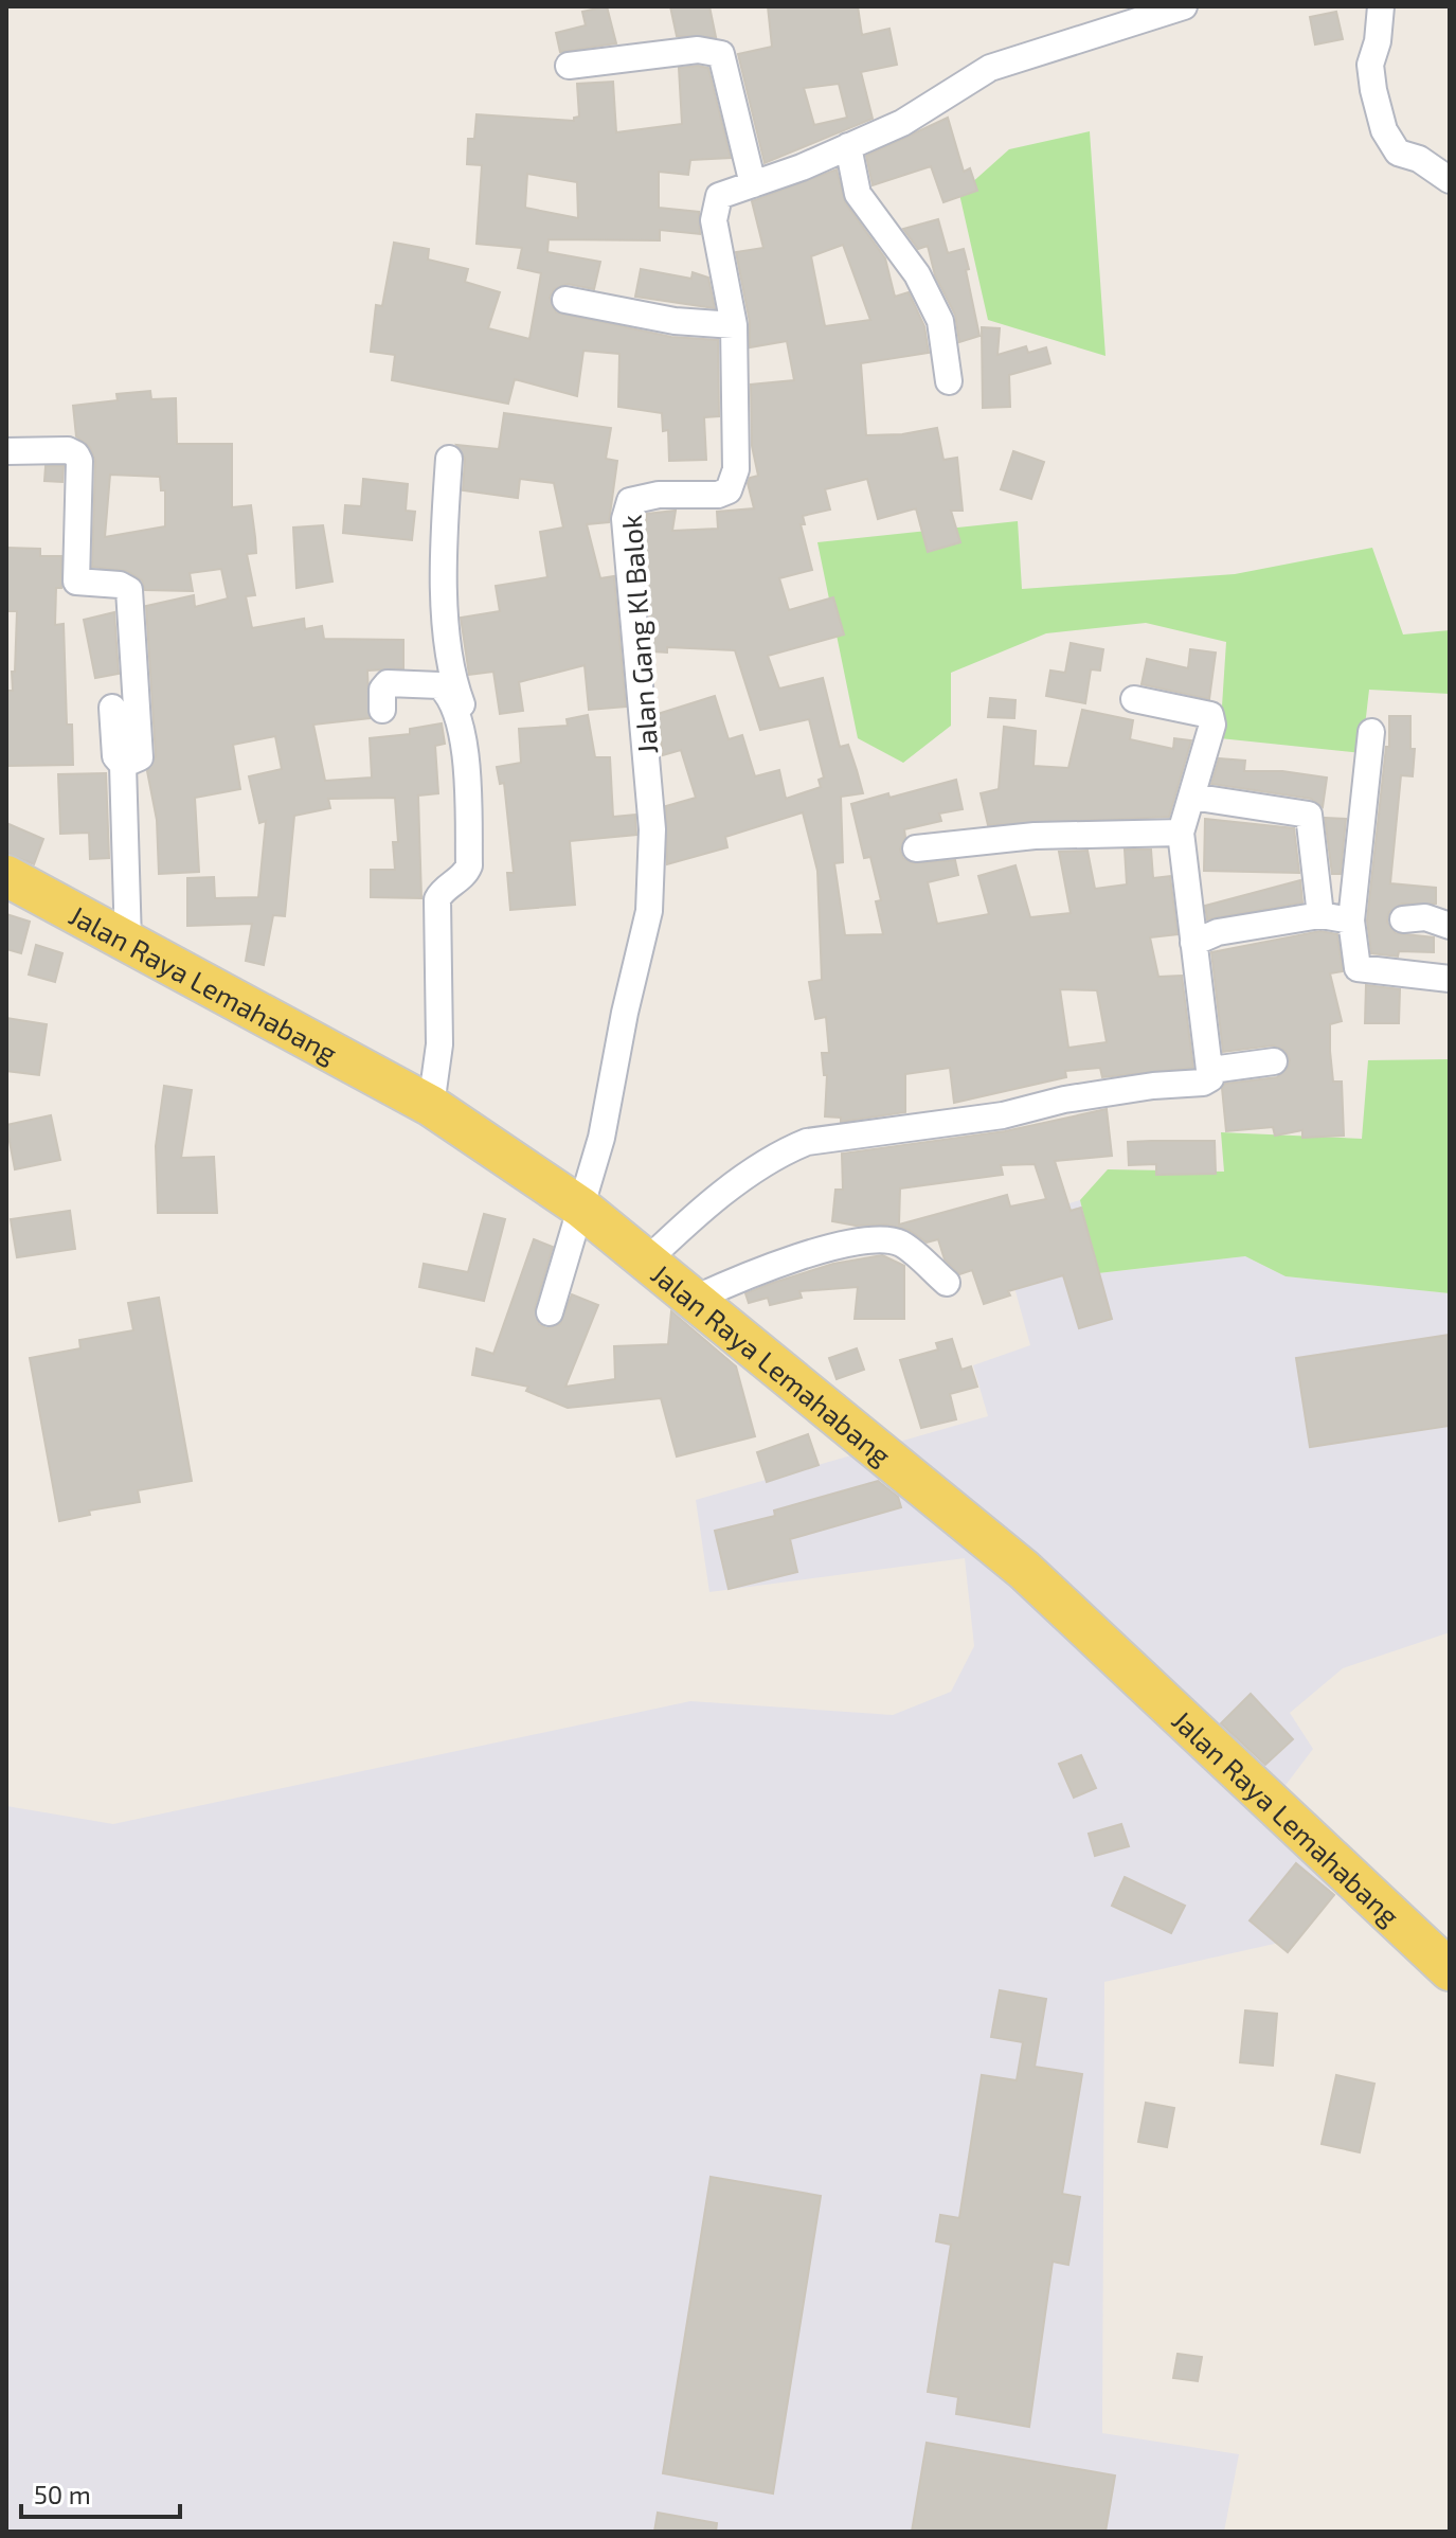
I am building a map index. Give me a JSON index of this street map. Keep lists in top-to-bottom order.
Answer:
{
  "streets": {
    "main road": ["Jalan Raya Lemahabang"],
    "street": ["Jalan Gang Kl Balok"]
  },
  "crossings": [
    ["Jalan Gang Kl Balok", "Jalan Raya Lemahabang"]
  ],
  "scale_bar": "50 m"
}
